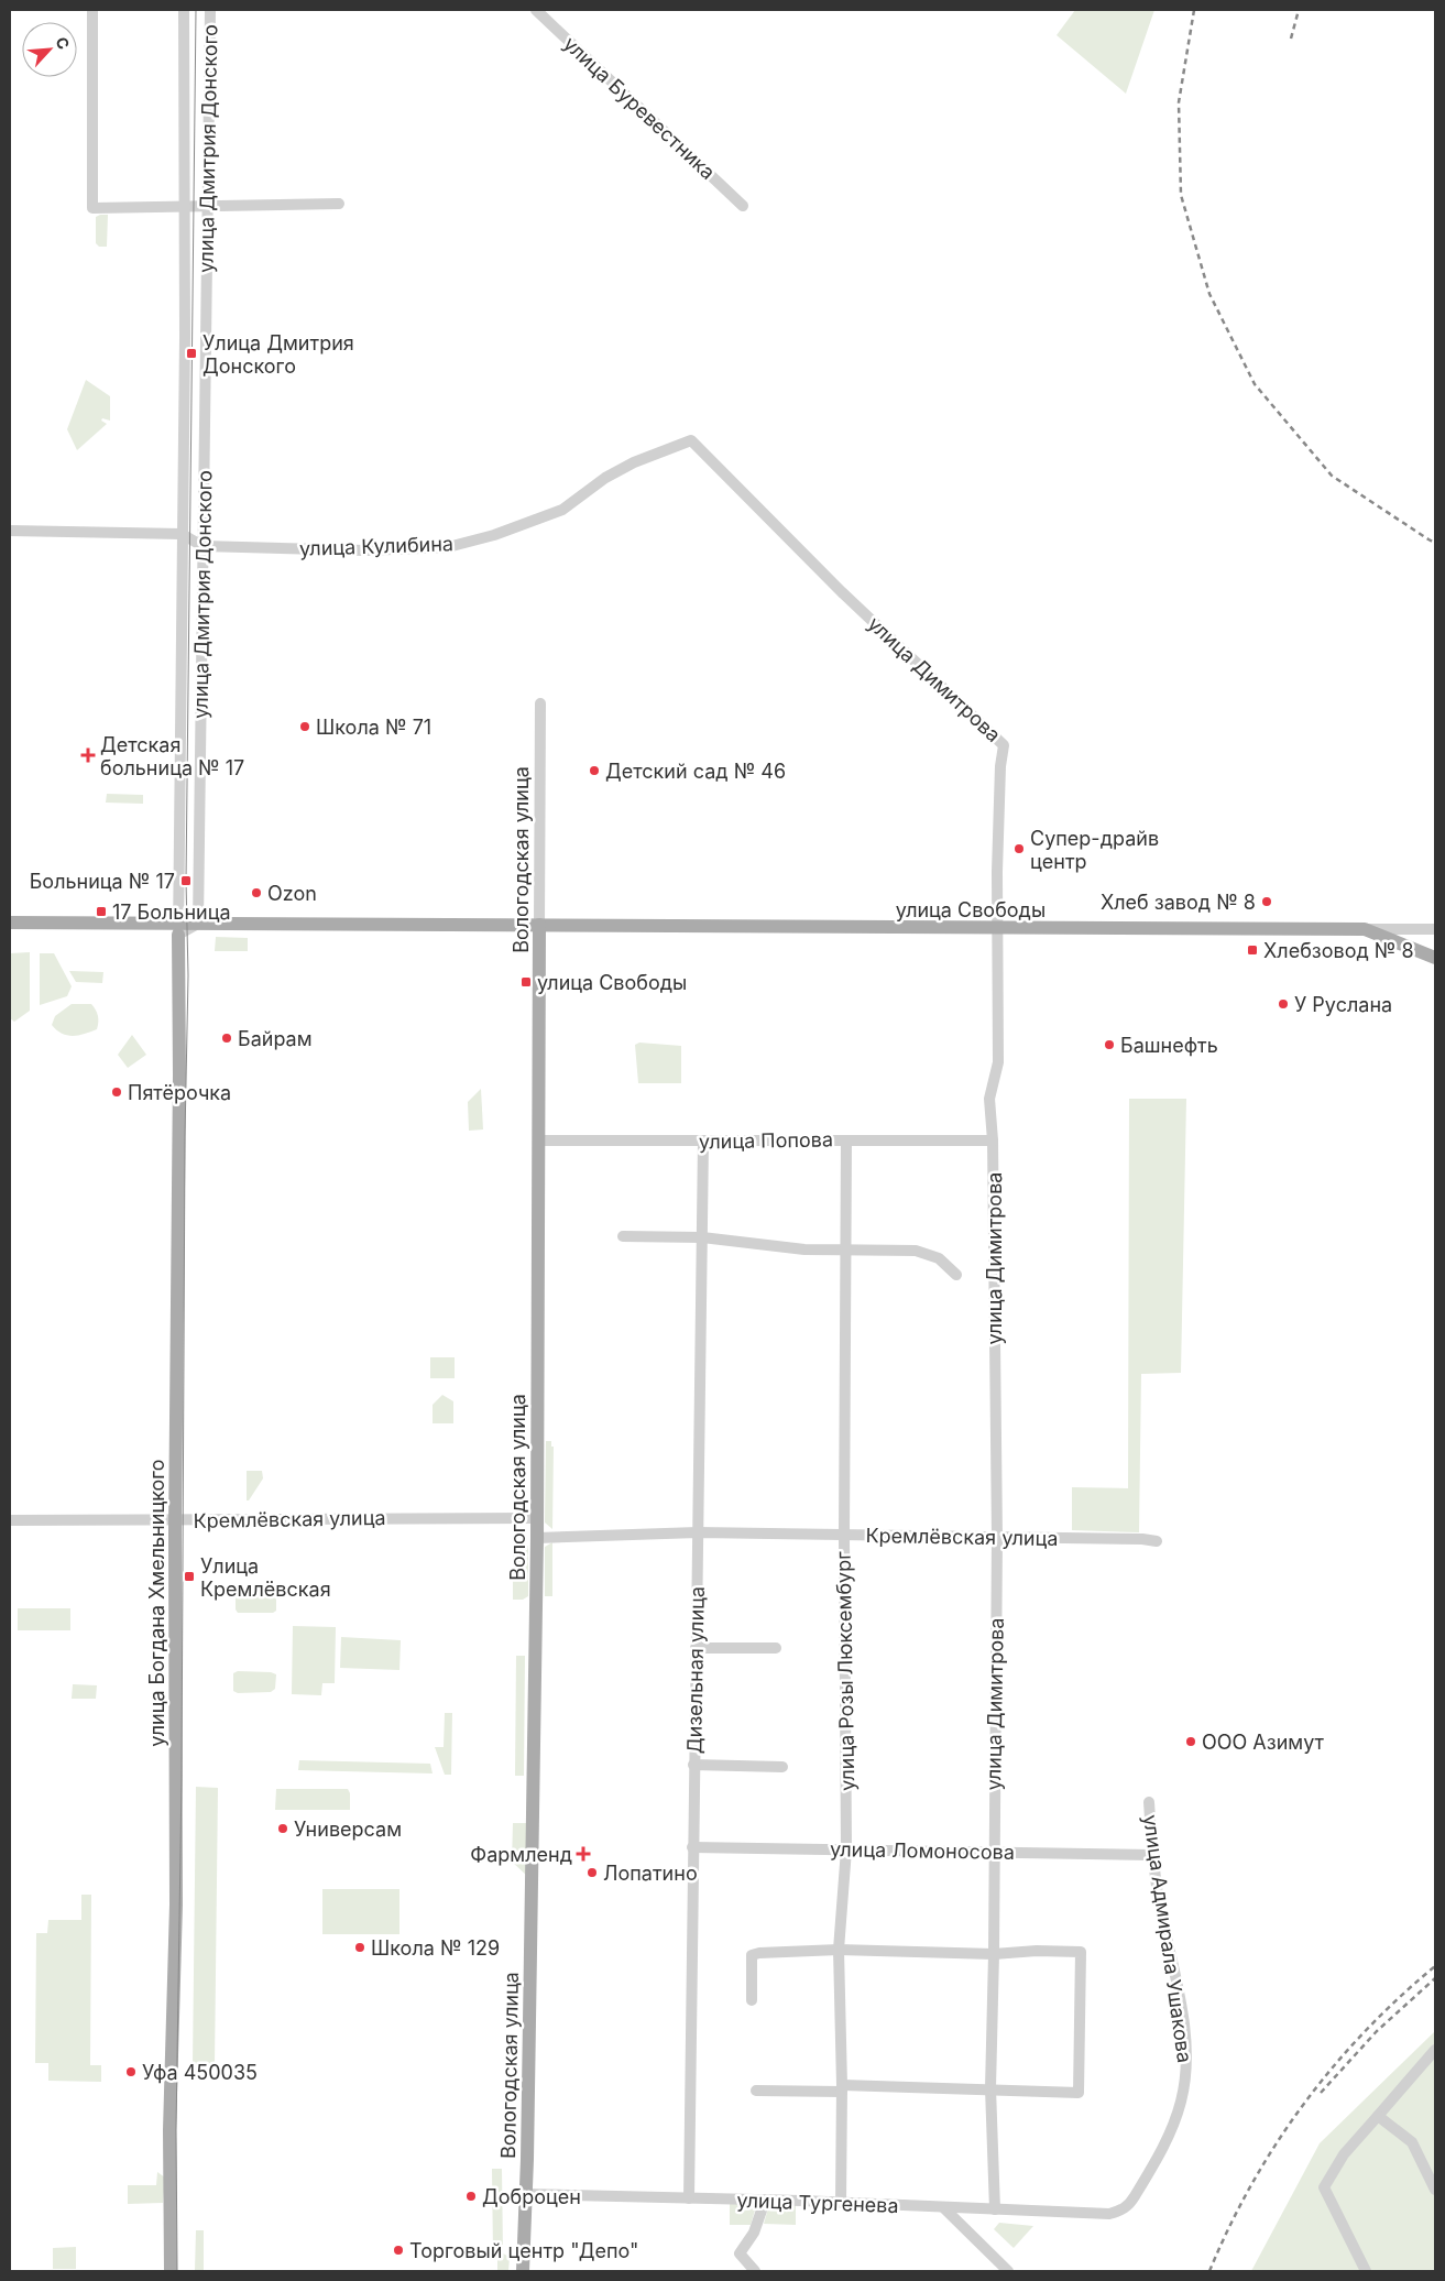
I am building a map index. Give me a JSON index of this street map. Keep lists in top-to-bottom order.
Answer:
{
  "streets": {
    "main road": ["Вологодская улица", "улица Свободы", "улица Богдана Хмельницкого"],
    "street": [
      "улица Буревестника",
      "улица Дмитрия Донского",
      "улица Кулибина",
      "улица Димитрова",
      "улица Попова",
      "Кремлёвская улица",
      "Дизельная улица",
      "улица Розы Люксембург",
      "улица Ломоносова",
      "улица Адмирала Ушакова",
      "улица Тургенева"
    ]
  },
  "crossings": [
    ["улица Дмитрия Донского", "улица Кулибина"],
    ["улица Дмитрия Донского", "улица Свободы"],
    ["улица Дмитрия Донского", "улица Богдана Хмельницкого"],
    ["улица Кулибина", "улица Димитрова"],
    ["улица Димитрова", "улица Свободы"],
    ["улица Димитрова", "улица Попова"],
    ["улица Димитрова", "Кремлёвская улица"],
    ["улица Димитрова", "улица Ломоносова"],
    ["улица Димитрова", "улица Тургенева"],
    ["Вологодская улица", "улица Свободы"],
    ["Вологодская улица", "улица Попова"],
    ["Вологодская улица", "Кремлёвская улица"],
    ["Вологодская улица", "улица Тургенева"],
    ["улица Свободы", "улица Богдана Хмельницкого"],
    ["улица Попова", "Дизельная улица"],
    ["улица Попова", "улица Розы Люксембург"],
    ["Кремлёвская улица", "улица Богдана Хмельницкого"],
    ["Кремлёвская улица", "Дизельная улица"],
    ["Кремлёвская улица", "улица Розы Люксембург"],
    ["Дизельная улица", "улица Ломоносова"],
    ["Дизельная улица", "улица Тургенева"],
    ["улица Розы Люксембург", "улица Ломоносова"],
    ["улица Розы Люксембург", "улица Тургенева"],
    ["улица Ломоносова", "улица Адмирала Ушакова"],
    ["улица Адмирала Ушакова", "улица Тургенева"]
  ],
  "places": {
    "transit": [
      "Улица Дмитрия Донского",
      "Больница № 17",
      "17 Больница",
      "Хлебзовод № 8",
      "улица Свободы",
      "Улица Кремлёвская"
    ],
    "other": [
      "Школа № 71",
      "Детский сад № 46",
      "Супер-драйв центр",
      "Ozon",
      "Хлеб завод № 8",
      "У Руслана",
      "Байрам",
      "Башнефть",
      "Пятёрочка",
      "ООО Азимут",
      "Универсам",
      "Лопатино",
      "Школа № 129",
      "Уфа 450035",
      "Доброцен",
      "Торговый центр \"Депо\""
    ],
    "health": ["Детская больница № 17", "Фармленд"]
  },
  "north": "top right"
}
